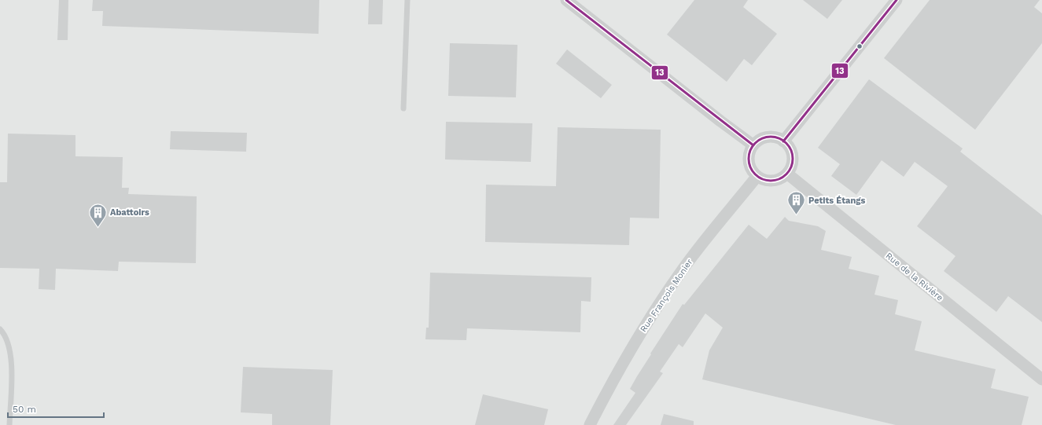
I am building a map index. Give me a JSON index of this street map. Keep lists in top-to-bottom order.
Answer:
{
  "streets": {
    "street": ["Rue de la Rivière", "Rue François Monier"]
  },
  "crossings": [
    ["Rue de la Rivière", "Rue François Monier"]
  ],
  "places": {
    "building": ["Petits Étangs", "Abattoirs"]
  },
  "lines": ["transit line 13"],
  "scale_bar": "50 m"
}
